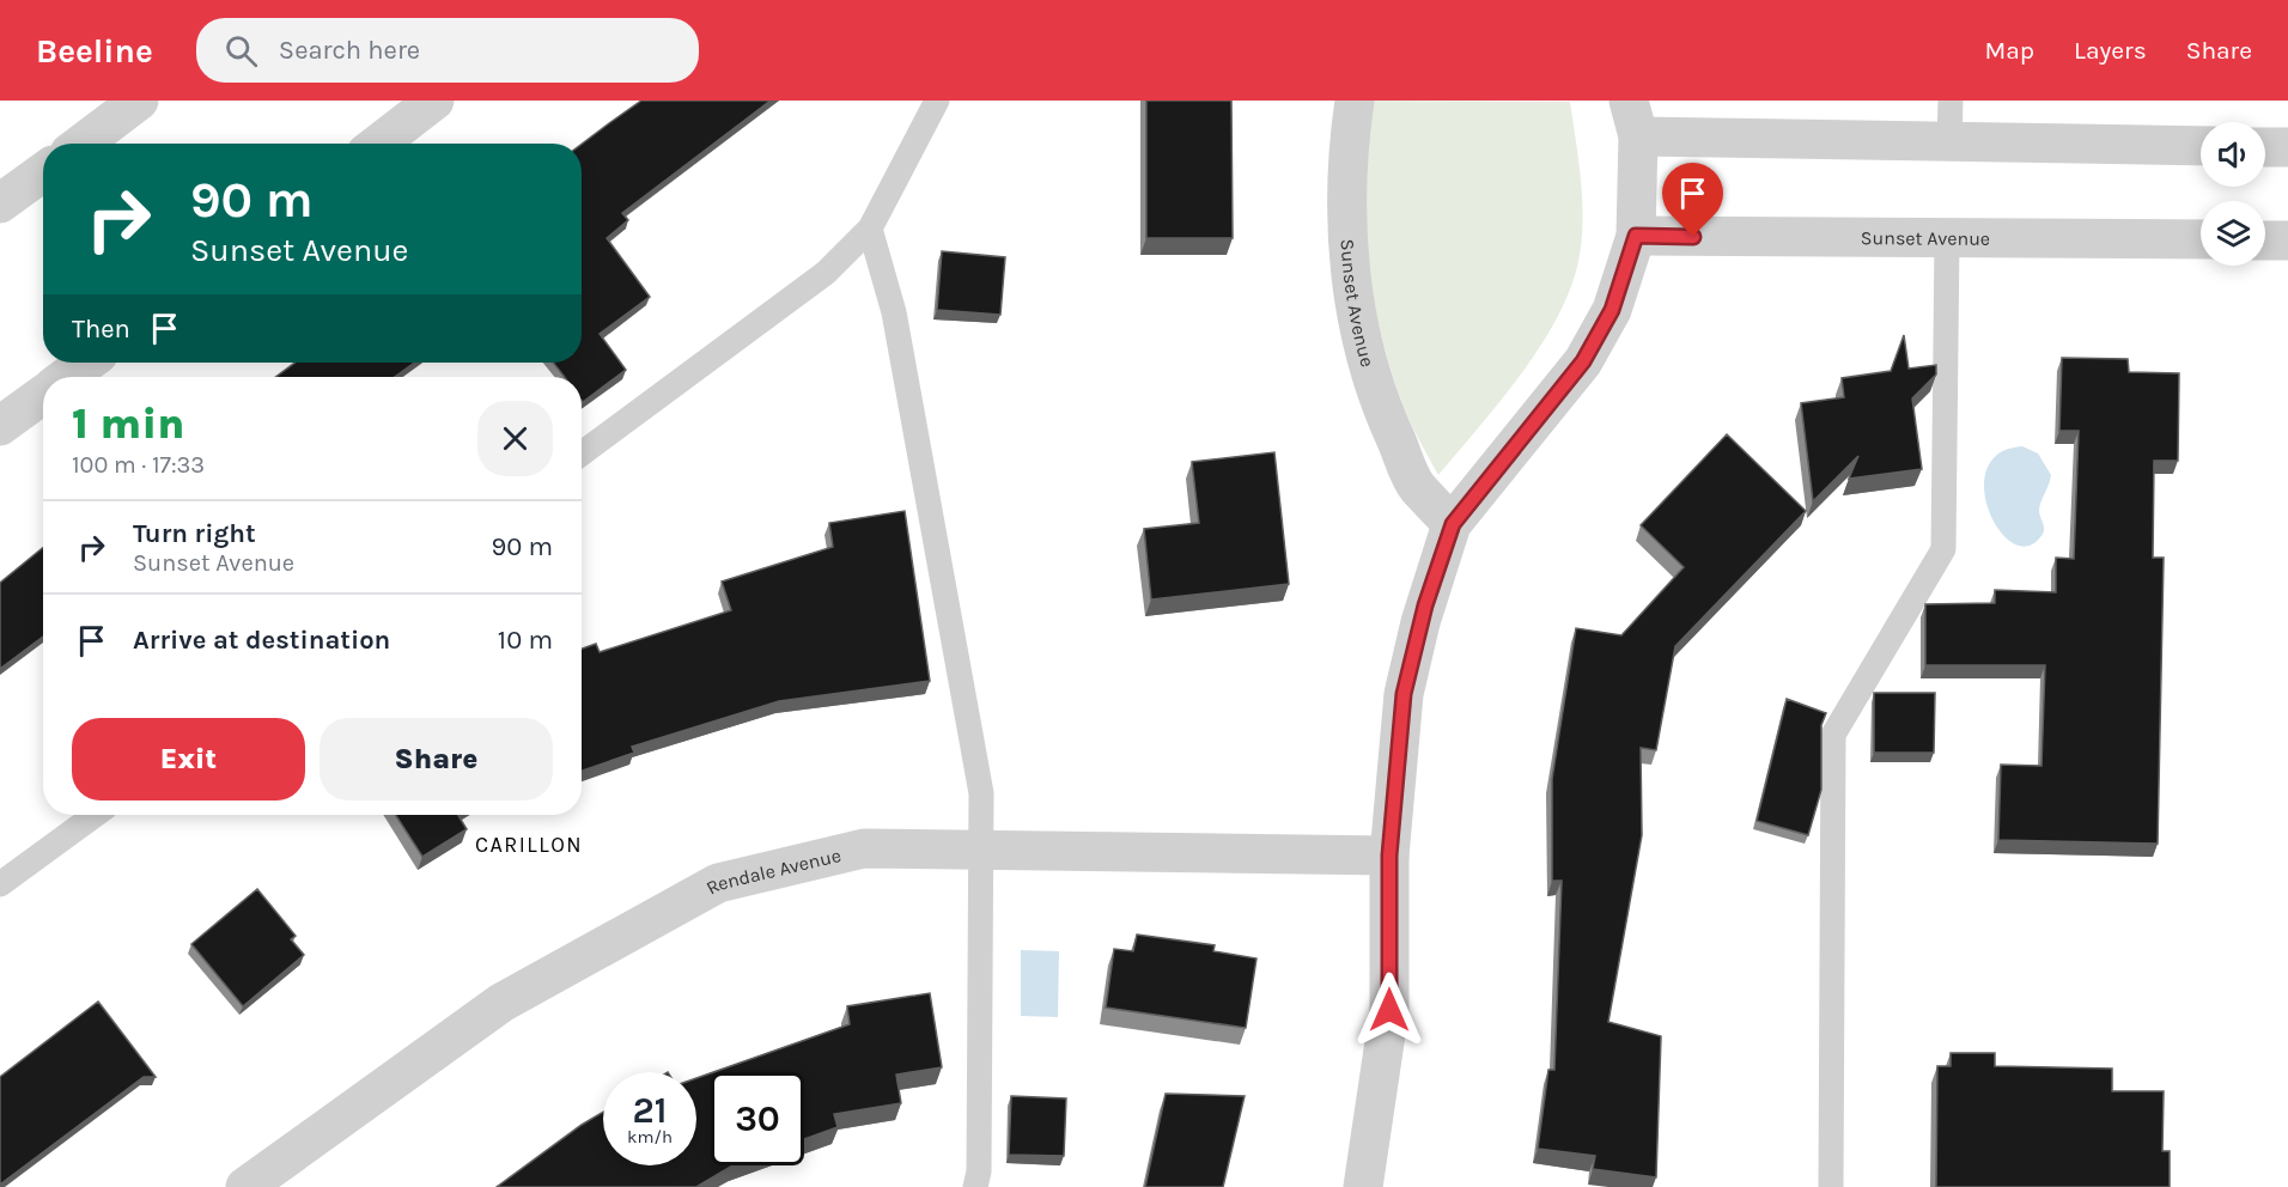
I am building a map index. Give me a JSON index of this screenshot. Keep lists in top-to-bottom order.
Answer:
{
  "streets": {
    "street": ["Sunset Avenue", "Rendale Avenue"]
  },
  "districts": ["CARILLON"],
  "page": {
    "header": "Beeline",
    "search": "Search here",
    "nav": ["Map", "Layers", "Share"],
    "turn": ["90 m", "Sunset Avenue"],
    "then": "Then",
    "heading": ["1 min", "100 m · 17:33"],
    "list": [
      {
        "name": "Turn right",
        "note": "Sunset Avenue",
        "value": "90 m"
      },
      {
        "name": "Arrive at destination",
        "value": "10 m"
      }
    ],
    "buttons": ["Exit", "Share"],
    "speed": "21 km/h",
    "limit": "30"
  }
}
